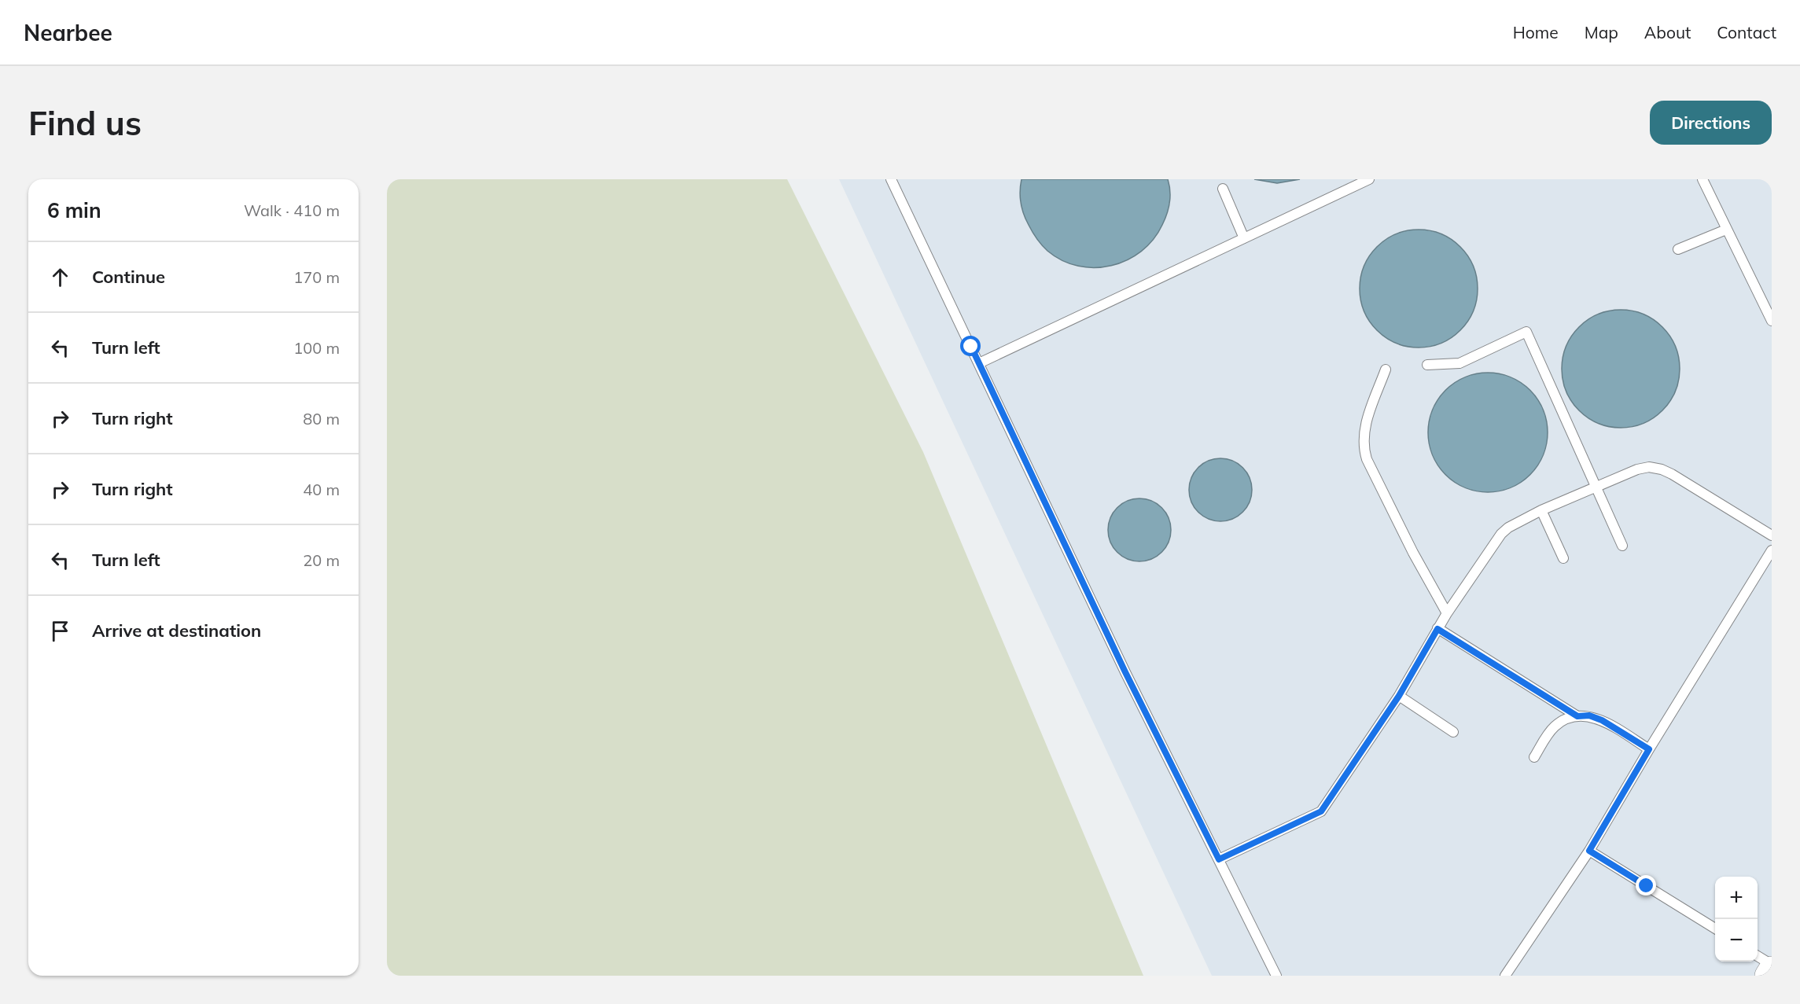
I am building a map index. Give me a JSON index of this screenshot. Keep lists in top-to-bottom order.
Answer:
{
  "page": {
    "header": "Nearbee",
    "nav": [
      "Home",
      "Map",
      "About",
      "Contact"
    ],
    "buttons": "Directions",
    "title": "Find us",
    "heading": ["6 min", "Walk · 410 m"],
    "list": [
      ["Continue", "170 m"],
      ["Turn left", "100 m"],
      ["Turn right", "80 m"],
      ["Turn right", "40 m"],
      ["Turn left", "20 m"],
      "Arrive at destination"
    ],
    "map_buttons": ["+", "−"]
  }
}
